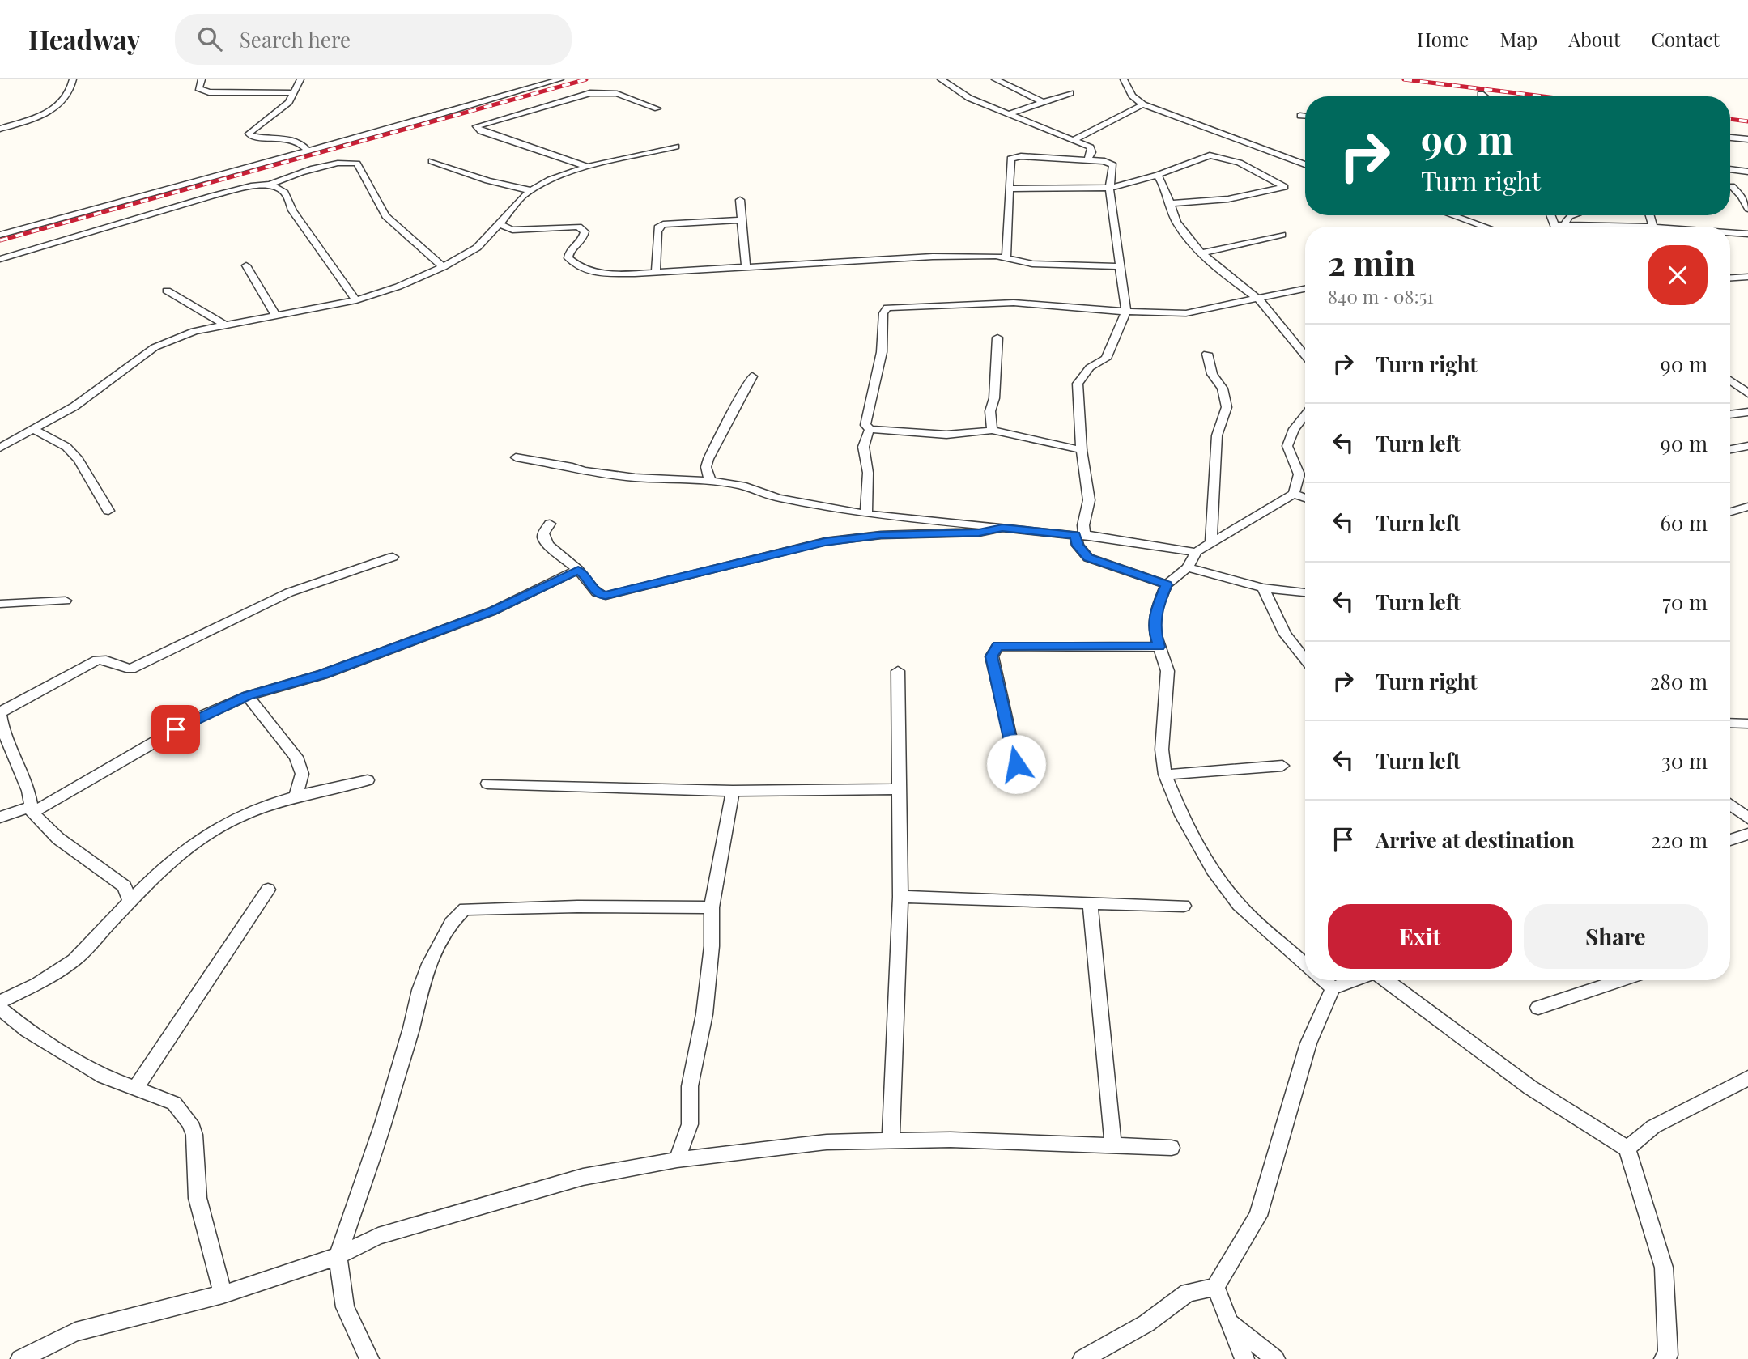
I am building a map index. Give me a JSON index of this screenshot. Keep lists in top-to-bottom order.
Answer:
{
  "page": {
    "header": "Headway",
    "search": "Search here",
    "nav": [
      "Home",
      "Map",
      "About",
      "Contact"
    ],
    "turn": ["90 m", "Turn right"],
    "heading": ["2 min", "840 m · 08:51"],
    "list": [
      {
        "name": "Turn right",
        "value": "90 m"
      },
      {
        "name": "Turn left",
        "value": "90 m"
      },
      {
        "name": "Turn left",
        "value": "60 m"
      },
      {
        "name": "Turn left",
        "value": "70 m"
      },
      {
        "name": "Turn right",
        "value": "280 m"
      },
      {
        "name": "Turn left",
        "value": "30 m"
      },
      {
        "name": "Arrive at destination",
        "value": "220 m"
      }
    ],
    "buttons": ["Exit", "Share"]
  }
}
